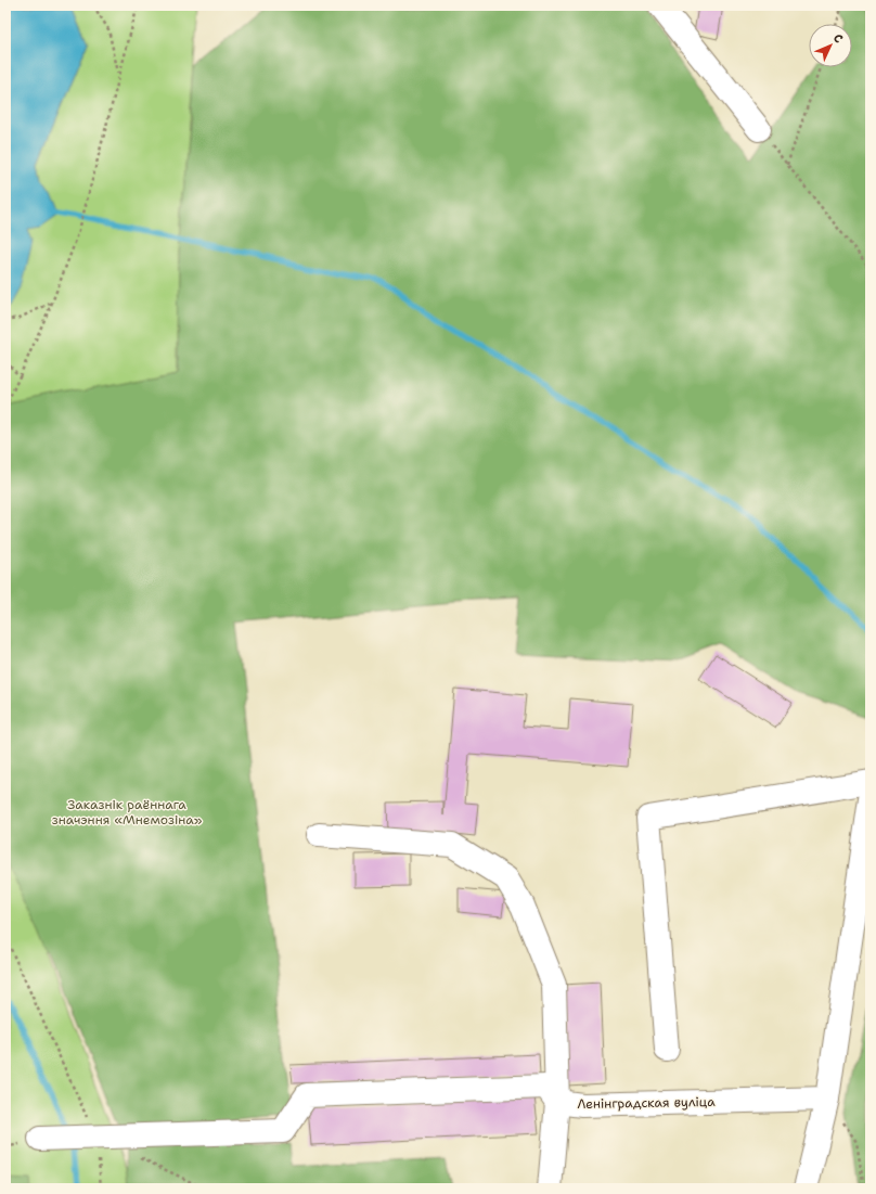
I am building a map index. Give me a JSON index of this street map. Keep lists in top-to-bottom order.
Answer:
{
  "streets": {
    "street": ["Ленінградская вуліца"]
  },
  "parks": ["Заказнік раённага значэння «Мнемозіна»"],
  "north": "top right"
}
